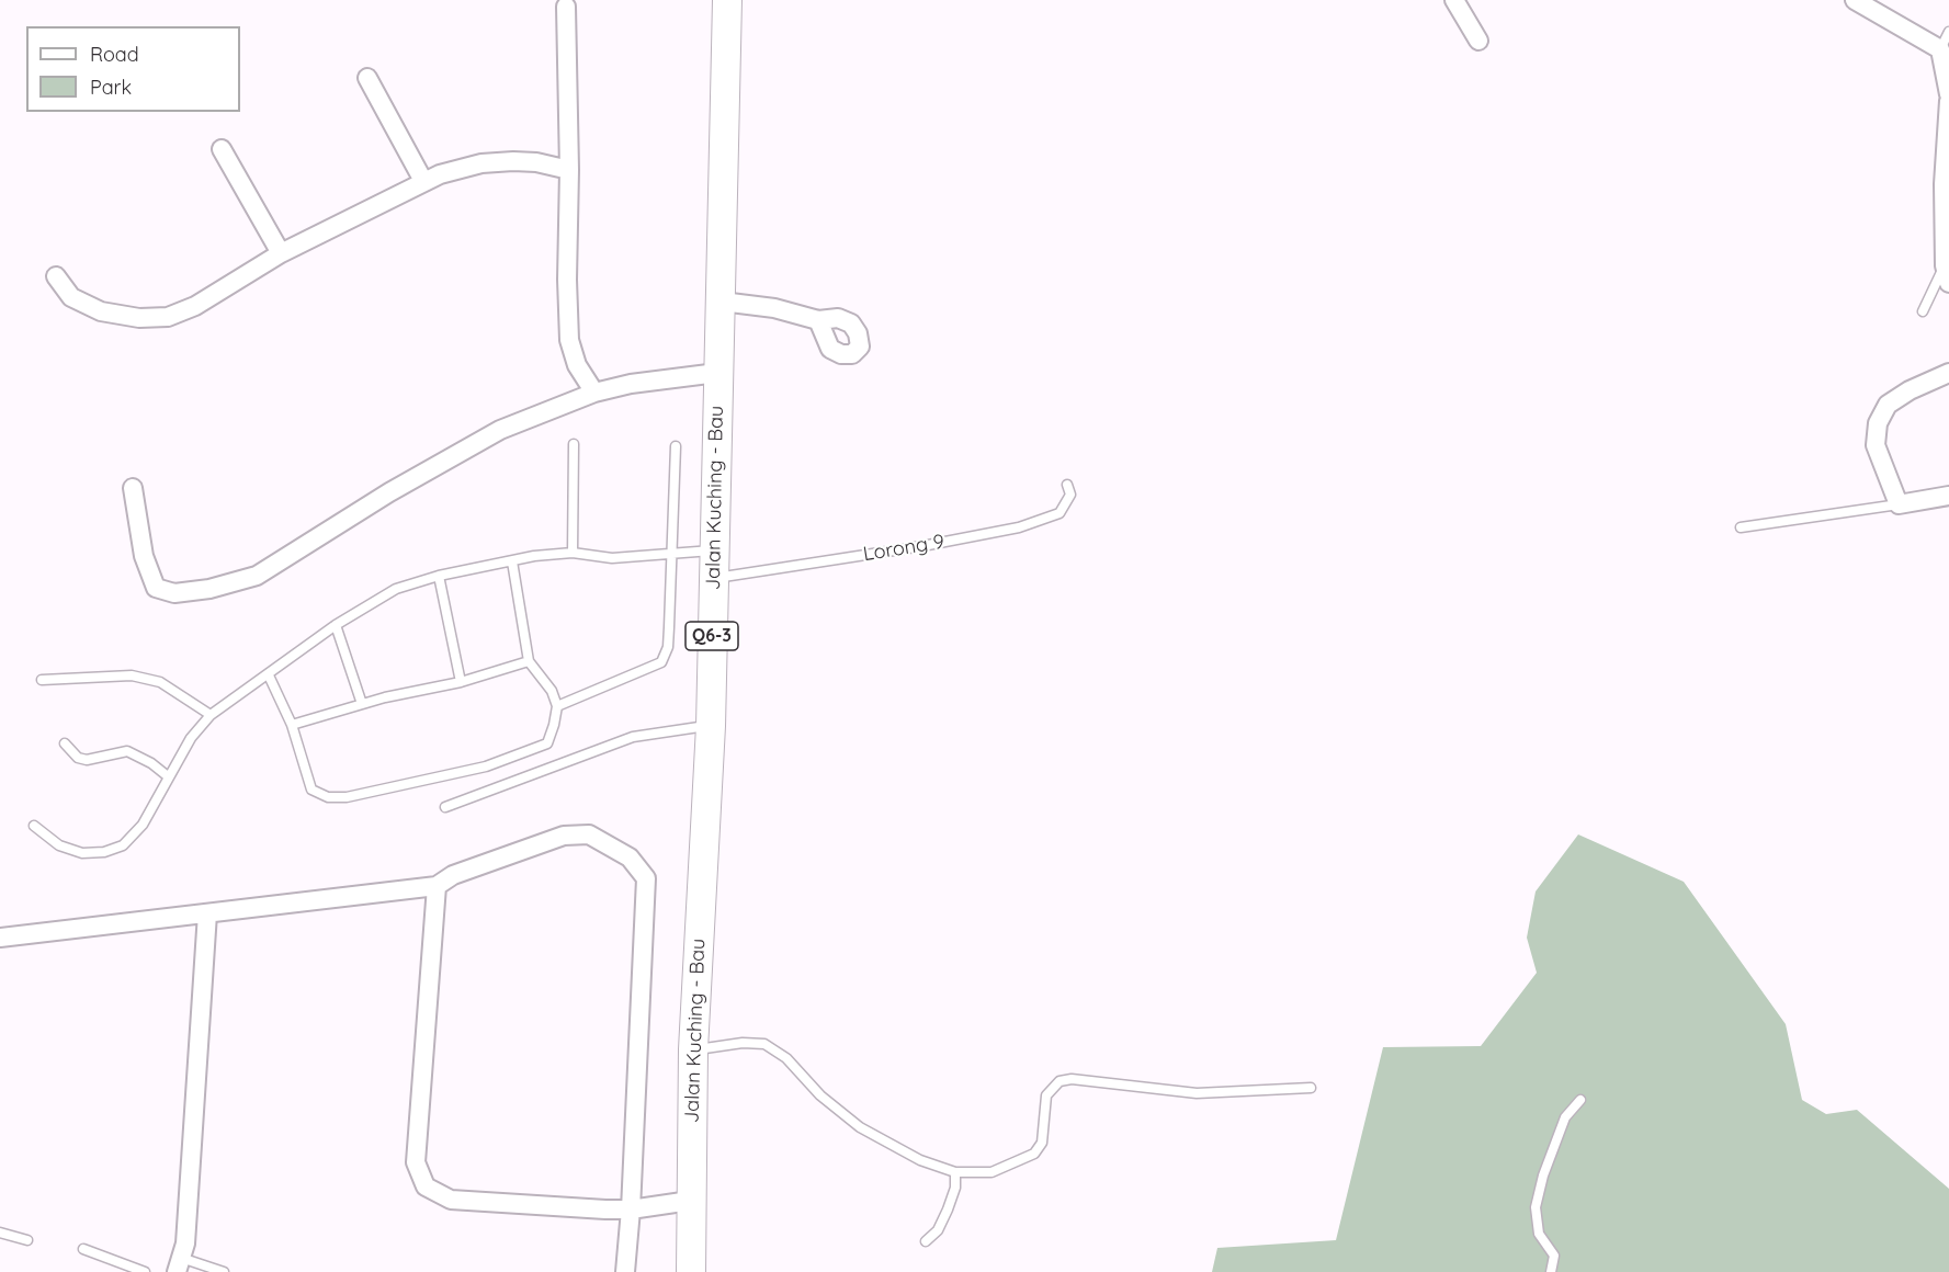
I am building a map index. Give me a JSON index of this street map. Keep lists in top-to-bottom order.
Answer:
{
  "streets": {
    "main road": ["Jalan Kuching - Bau", "Q6-3"],
    "lane": ["Lorong 9"]
  },
  "crossings": [
    ["Jalan Kuching - Bau", "Lorong 9"]
  ],
  "legend": ["Road", "Park"]
}
